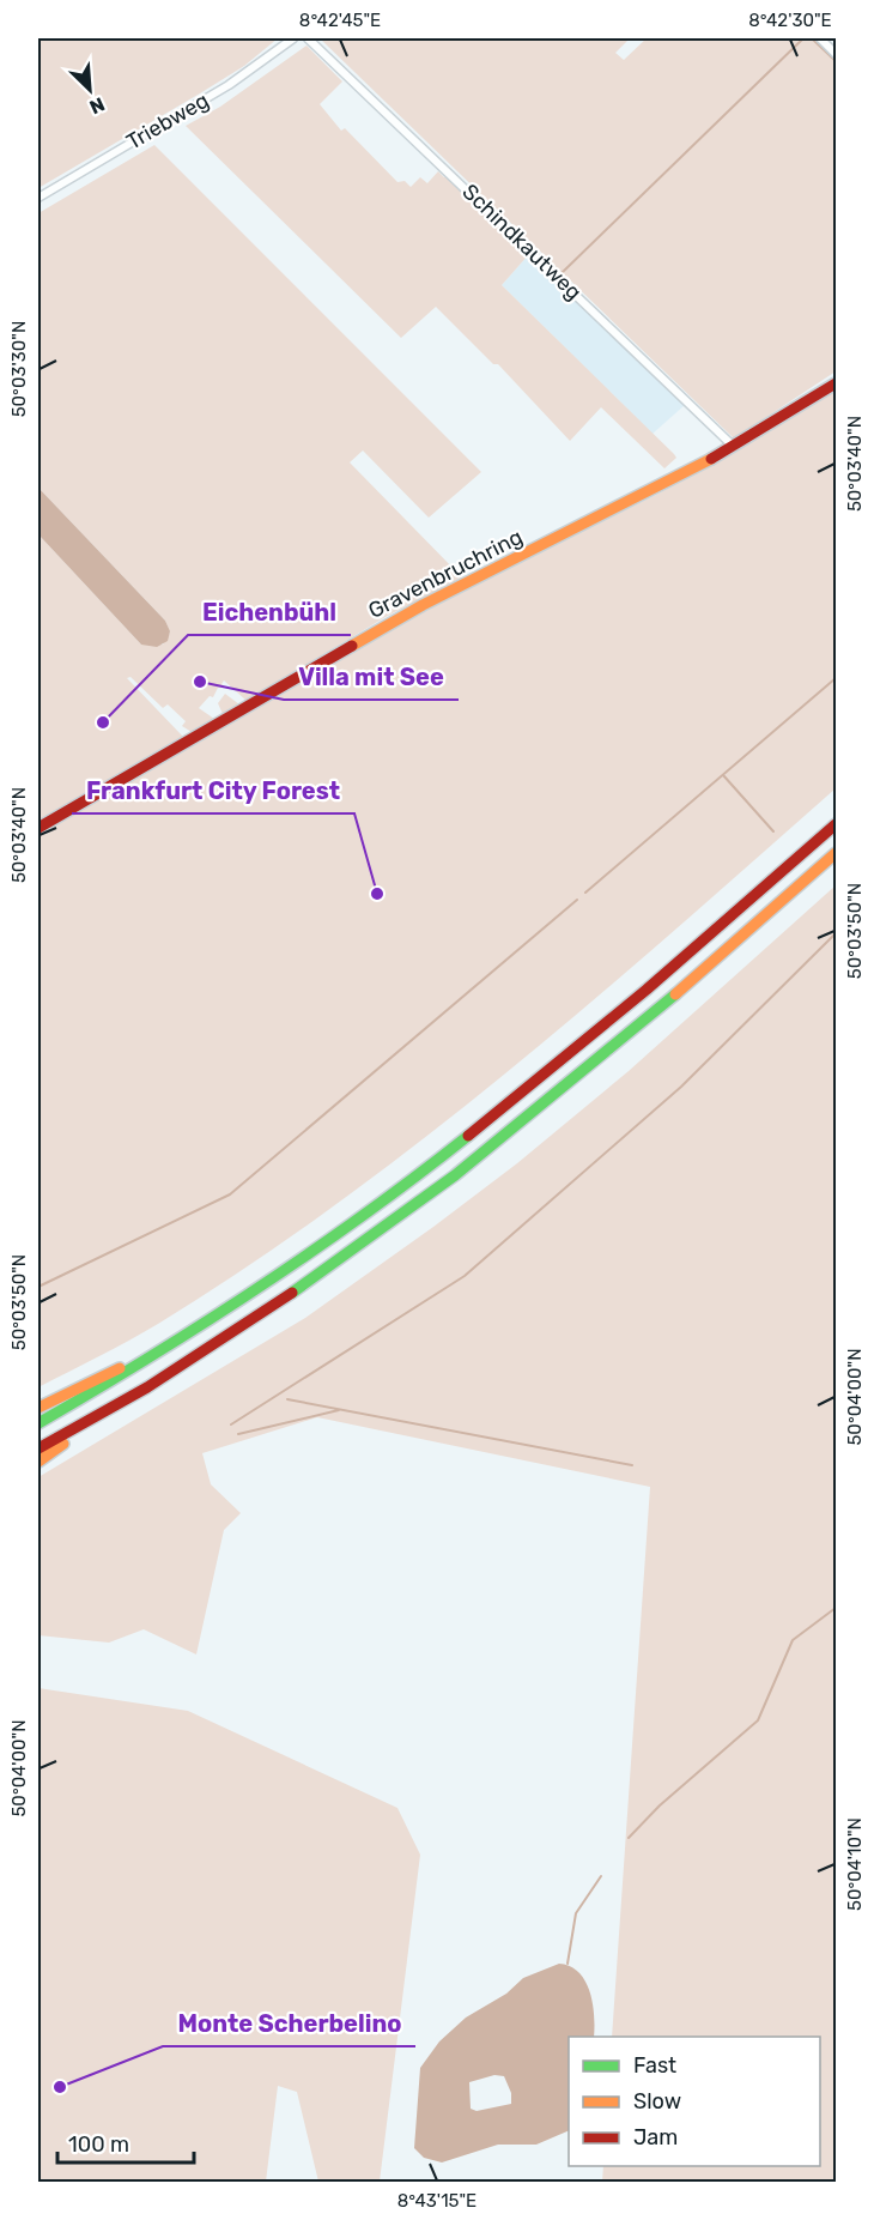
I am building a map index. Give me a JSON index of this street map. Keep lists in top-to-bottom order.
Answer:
{
  "streets": {
    "main road": ["Gravenbruchring"],
    "street": ["Triebweg", "Schindkautweg"]
  },
  "crossings": [
    ["Schindkautweg", "Gravenbruchring"]
  ],
  "places": [
    "Villa mit See",
    "Eichenbühl",
    "Frankfurt City Forest",
    "Monte Scherbelino"
  ],
  "legend": ["Fast", "Slow", "Jam"],
  "scale_bar": "100 m",
  "north": "bottom right",
  "coordinates": [
    "8°42'45\"E",
    "8°42'30\"E",
    "50°03'30\"N",
    "50°03'40\"N",
    "50°03'50\"N",
    "50°04'00\"N",
    "50°04'10\"N",
    "8°43'15\"E"
  ]
}
